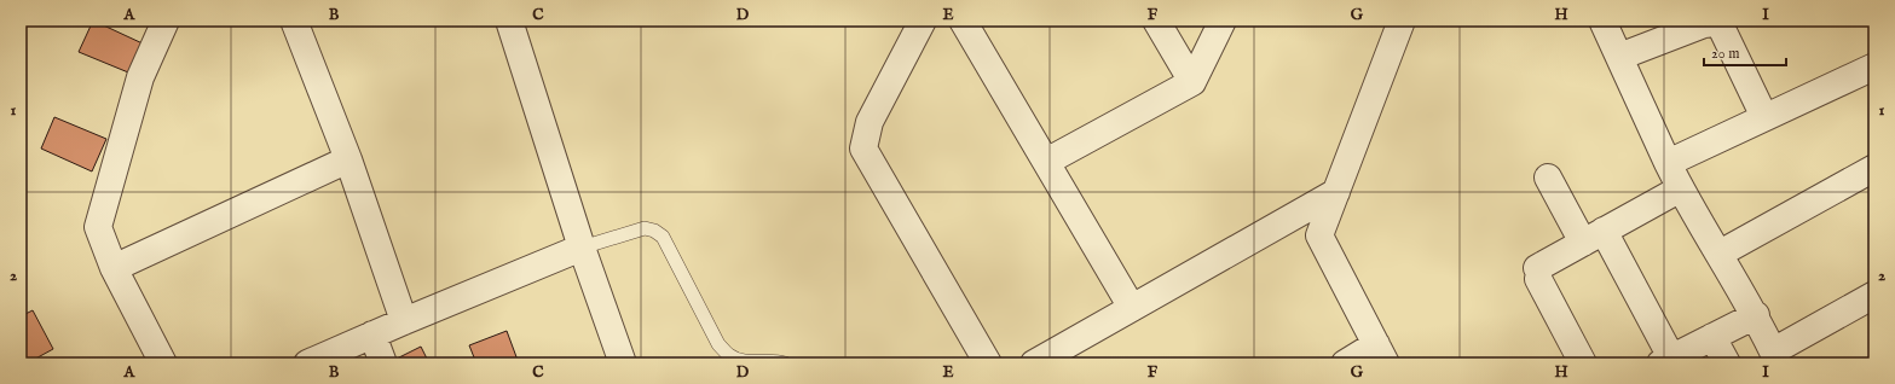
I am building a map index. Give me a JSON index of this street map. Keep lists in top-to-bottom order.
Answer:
{
  "scale_bar": "20 m",
  "grid": {
    "columns": [
      "A",
      "B",
      "C",
      "D",
      "E",
      "F",
      "G",
      "H",
      "I"
    ],
    "rows": ["1", "2"]
  }
}
